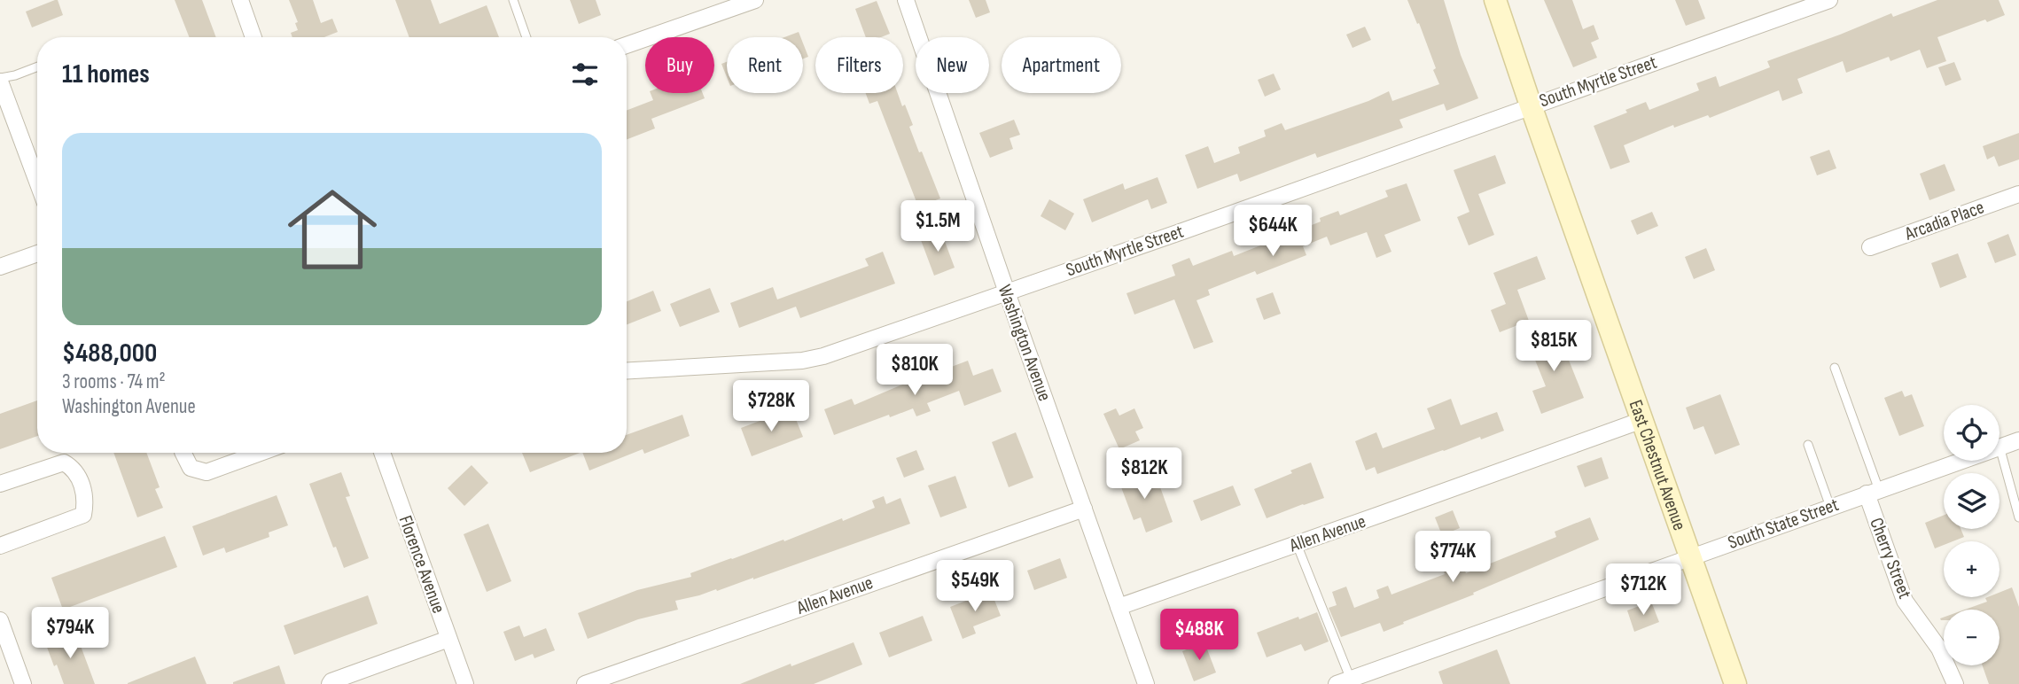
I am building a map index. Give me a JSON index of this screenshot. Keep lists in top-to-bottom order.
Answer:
{
  "streets": {
    "street": [
      "South Myrtle Street",
      "Arcadia Place",
      "Washington Avenue",
      "East Chestnut Avenue",
      "South State Street",
      "Allen Avenue",
      "Cherry Street",
      "Florence Avenue"
    ]
  },
  "crossings": [
    ["South Myrtle Street", "Washington Avenue"],
    ["South Myrtle Street", "East Chestnut Avenue"],
    ["Washington Avenue", "Allen Avenue"],
    ["East Chestnut Avenue", "South State Street"],
    ["East Chestnut Avenue", "Allen Avenue"],
    ["South State Street", "Cherry Street"]
  ],
  "page": {
    "chip": [
      "Buy",
      "Rent",
      "Filters",
      "New",
      "Apartment"
    ],
    "heading": "11 homes",
    "list": [
      {
        "name": "$488,000",
        "note": "3 rooms · 74 m² · Washington Avenue"
      }
    ],
    "price": [
      "$1.5M",
      "$644K",
      "$815K",
      "$810K",
      "$728K",
      "$812K",
      "$774K",
      "$549K",
      "$712K",
      "$794K",
      "$488K"
    ],
    "map_buttons": ["+", "−"]
  }
}
